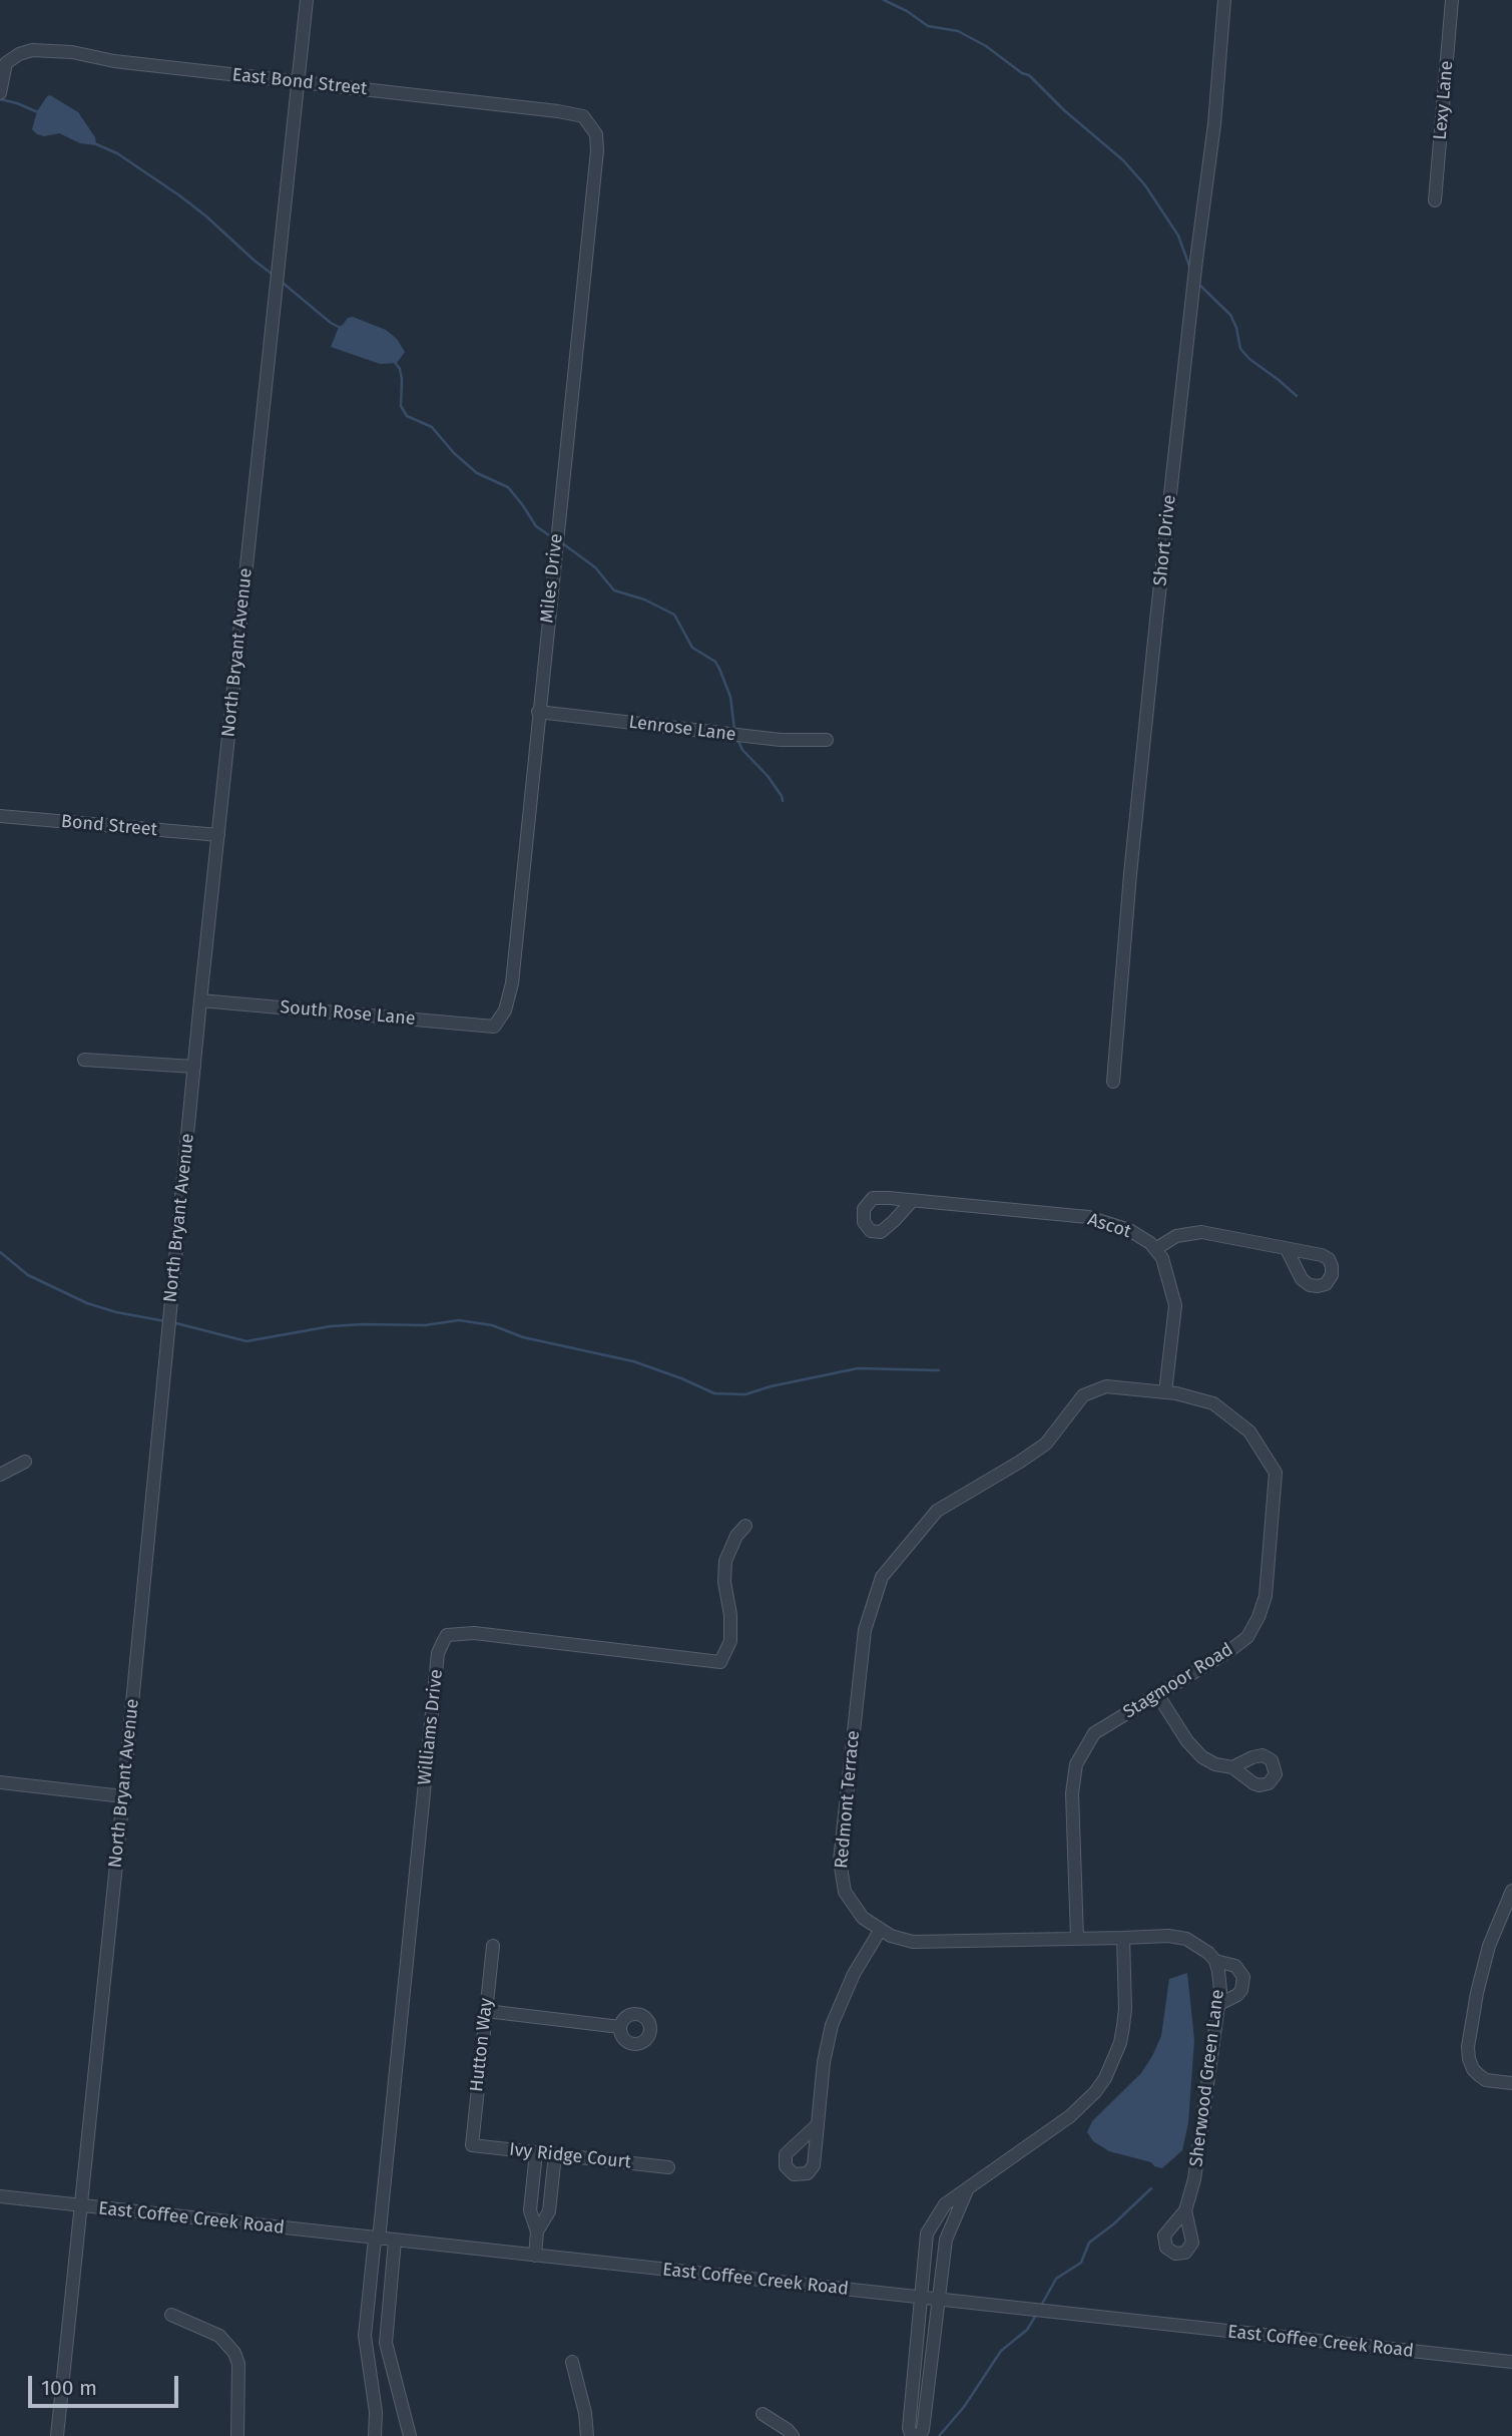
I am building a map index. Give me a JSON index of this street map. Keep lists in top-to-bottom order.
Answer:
{
  "streets": {
    "street": [
      "East Bond Street",
      "Lexy Lane",
      "Short Drive",
      "Miles Drive",
      "North Bryant Avenue",
      "Lenrose Lane",
      "Bond Street",
      "South Rose Lane",
      "Ascot",
      "Stagmoor Road",
      "Williams Drive",
      "Redmont Terrace",
      "Hutton Way",
      "Sherwood Green Lane",
      "Ivy Ridge Court",
      "East Coffee Creek Road"
    ]
  },
  "crossings": [
    ["East Bond Street", "Miles Drive"],
    ["East Bond Street", "North Bryant Avenue"],
    ["Miles Drive", "Lenrose Lane"],
    ["Miles Drive", "South Rose Lane"],
    ["North Bryant Avenue", "Bond Street"],
    ["North Bryant Avenue", "South Rose Lane"],
    ["North Bryant Avenue", "East Coffee Creek Road"],
    ["Stagmoor Road", "Redmont Terrace"],
    ["Williams Drive", "East Coffee Creek Road"],
    ["Hutton Way", "Ivy Ridge Court"]
  ],
  "scale_bar": "100 m"
}
